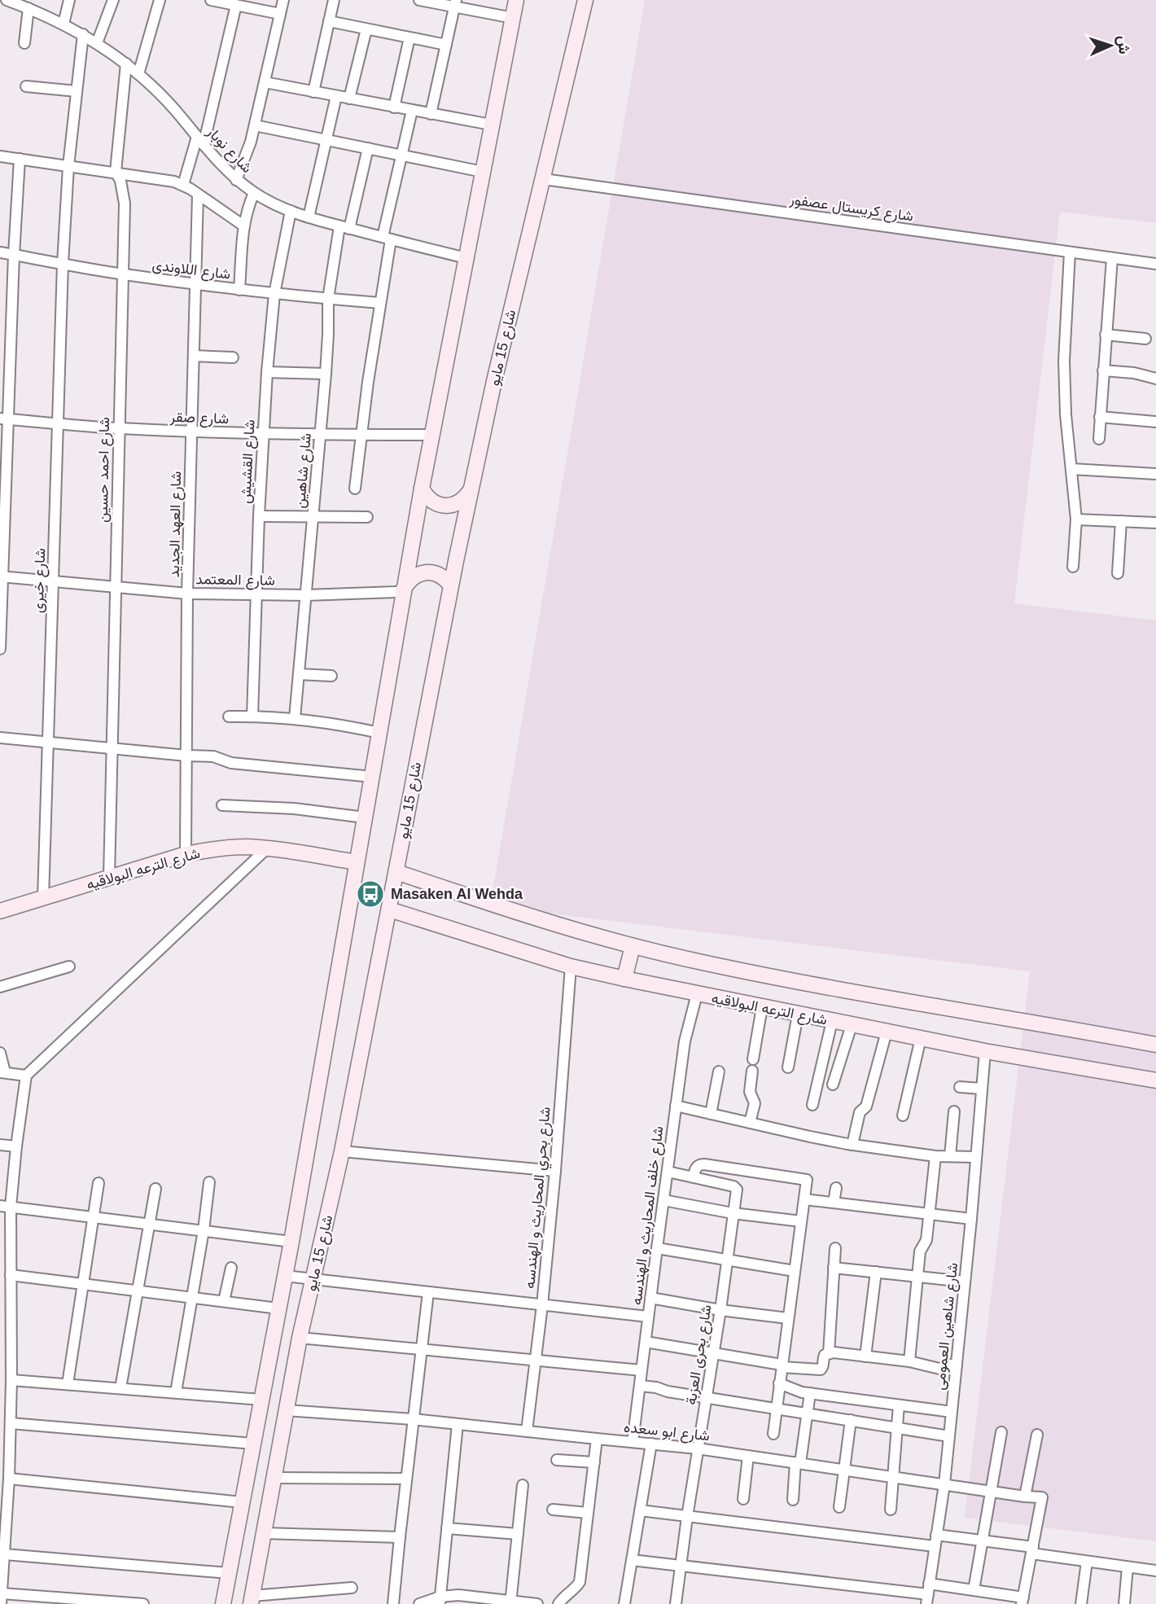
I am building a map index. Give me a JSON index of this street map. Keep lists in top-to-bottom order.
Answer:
{
  "streets": {
    "main road": ["شارع 15 مايو", "شارع الترعه البولاقيه"],
    "street": [
      "شارع نوبار",
      "شارع كريستال عصفور",
      "شارع اللاوندى",
      "شارع صقر",
      "شارع القشيش",
      "شارع احمد حسين",
      "شارع شاهين",
      "شارع العهد الجديد",
      "شارع المعتمد",
      "شارع خيرى",
      "شارع بحري المحاريث و الهندسه",
      "شارع خلف المحاريث و الهندسه",
      "شارع شاهين العمومى",
      "شارع بحرى العزبة",
      "شارع ابو سعده"
    ]
  },
  "crossings": [
    ["شارع نوبار", "شارع 15 مايو"],
    ["شارع نوبار", "شارع القشيش"],
    ["شارع نوبار", "شارع احمد حسين"],
    ["شارع نوبار", "شارع شاهين"],
    ["شارع نوبار", "شارع خيرى"],
    ["شارع كريستال عصفور", "شارع 15 مايو"],
    ["شارع اللاوندى", "شارع القشيش"],
    ["شارع اللاوندى", "شارع احمد حسين"],
    ["شارع اللاوندى", "شارع شاهين"],
    ["شارع اللاوندى", "شارع العهد الجديد"],
    ["شارع اللاوندى", "شارع خيرى"],
    ["شارع 15 مايو", "شارع صقر"],
    ["شارع 15 مايو", "شارع المعتمد"],
    ["شارع 15 مايو", "شارع الترعه البولاقيه"],
    ["شارع 15 مايو", "شارع ابو سعده"],
    ["شارع صقر", "شارع القشيش"],
    ["شارع صقر", "شارع احمد حسين"],
    ["شارع صقر", "شارع شاهين"],
    ["شارع صقر", "شارع العهد الجديد"],
    ["شارع صقر", "شارع خيرى"],
    ["شارع القشيش", "شارع المعتمد"],
    ["شارع احمد حسين", "شارع المعتمد"],
    ["شارع احمد حسين", "شارع الترعه البولاقيه"],
    ["شارع شاهين", "شارع المعتمد"],
    ["شارع العهد الجديد", "شارع المعتمد"],
    ["شارع العهد الجديد", "شارع الترعه البولاقيه"],
    ["شارع المعتمد", "شارع خيرى"],
    ["شارع خيرى", "شارع الترعه البولاقيه"],
    ["شارع الترعه البولاقيه", "شارع بحري المحاريث و الهندسه"],
    ["شارع الترعه البولاقيه", "شارع خلف المحاريث و الهندسه"],
    ["شارع الترعه البولاقيه", "شارع شاهين العمومى"],
    ["شارع بحري المحاريث و الهندسه", "شارع ابو سعده"],
    ["شارع خلف المحاريث و الهندسه", "شارع ابو سعده"],
    ["شارع شاهين العمومى", "شارع ابو سعده"],
    ["شارع بحرى العزبة", "شارع ابو سعده"]
  ],
  "places": {
    "bus stop": ["Masaken Al Wehda"]
  },
  "north": "right"
}
